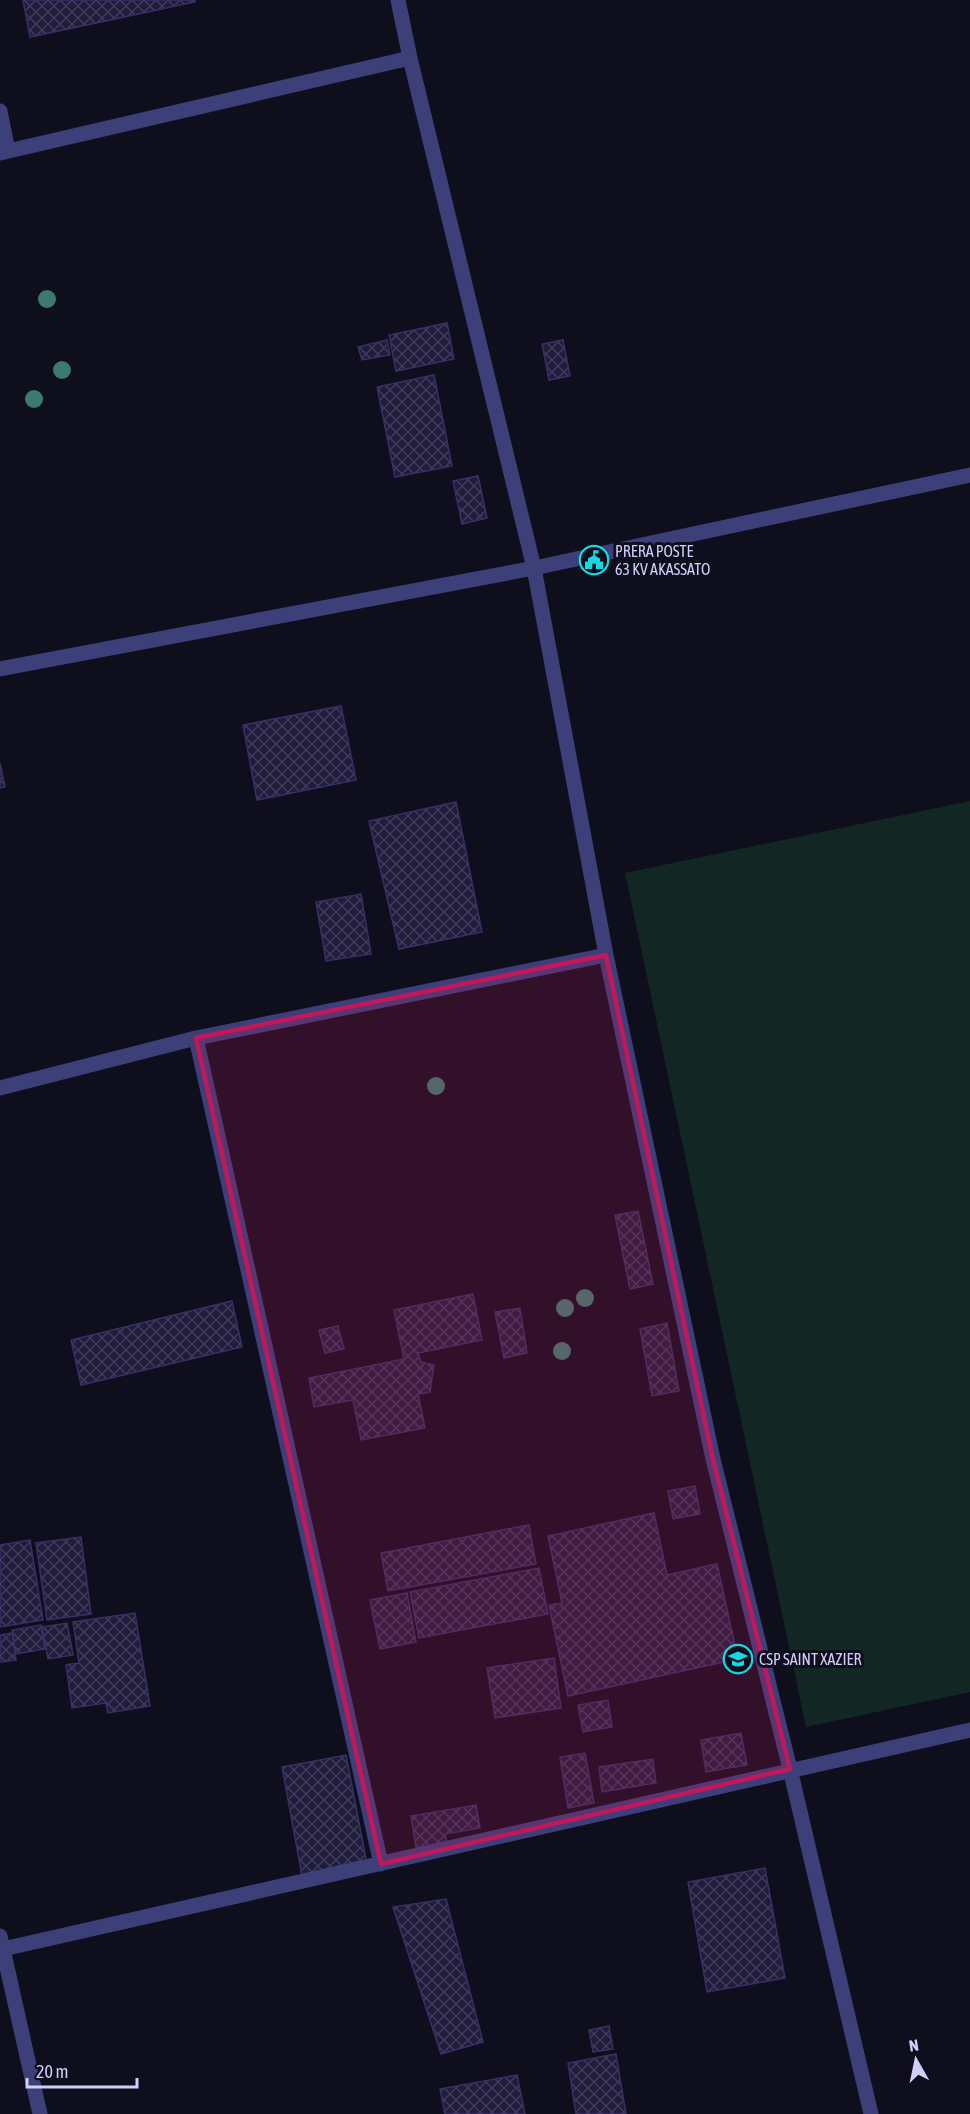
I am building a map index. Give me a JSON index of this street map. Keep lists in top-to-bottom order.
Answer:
{
  "places": {
    "public building": ["PRERA POSTE 63 KV AKASSATO"],
    "school or university": ["CSP SAINT XAZIER"]
  },
  "scale_bar": "20 m",
  "north": "top"
}
